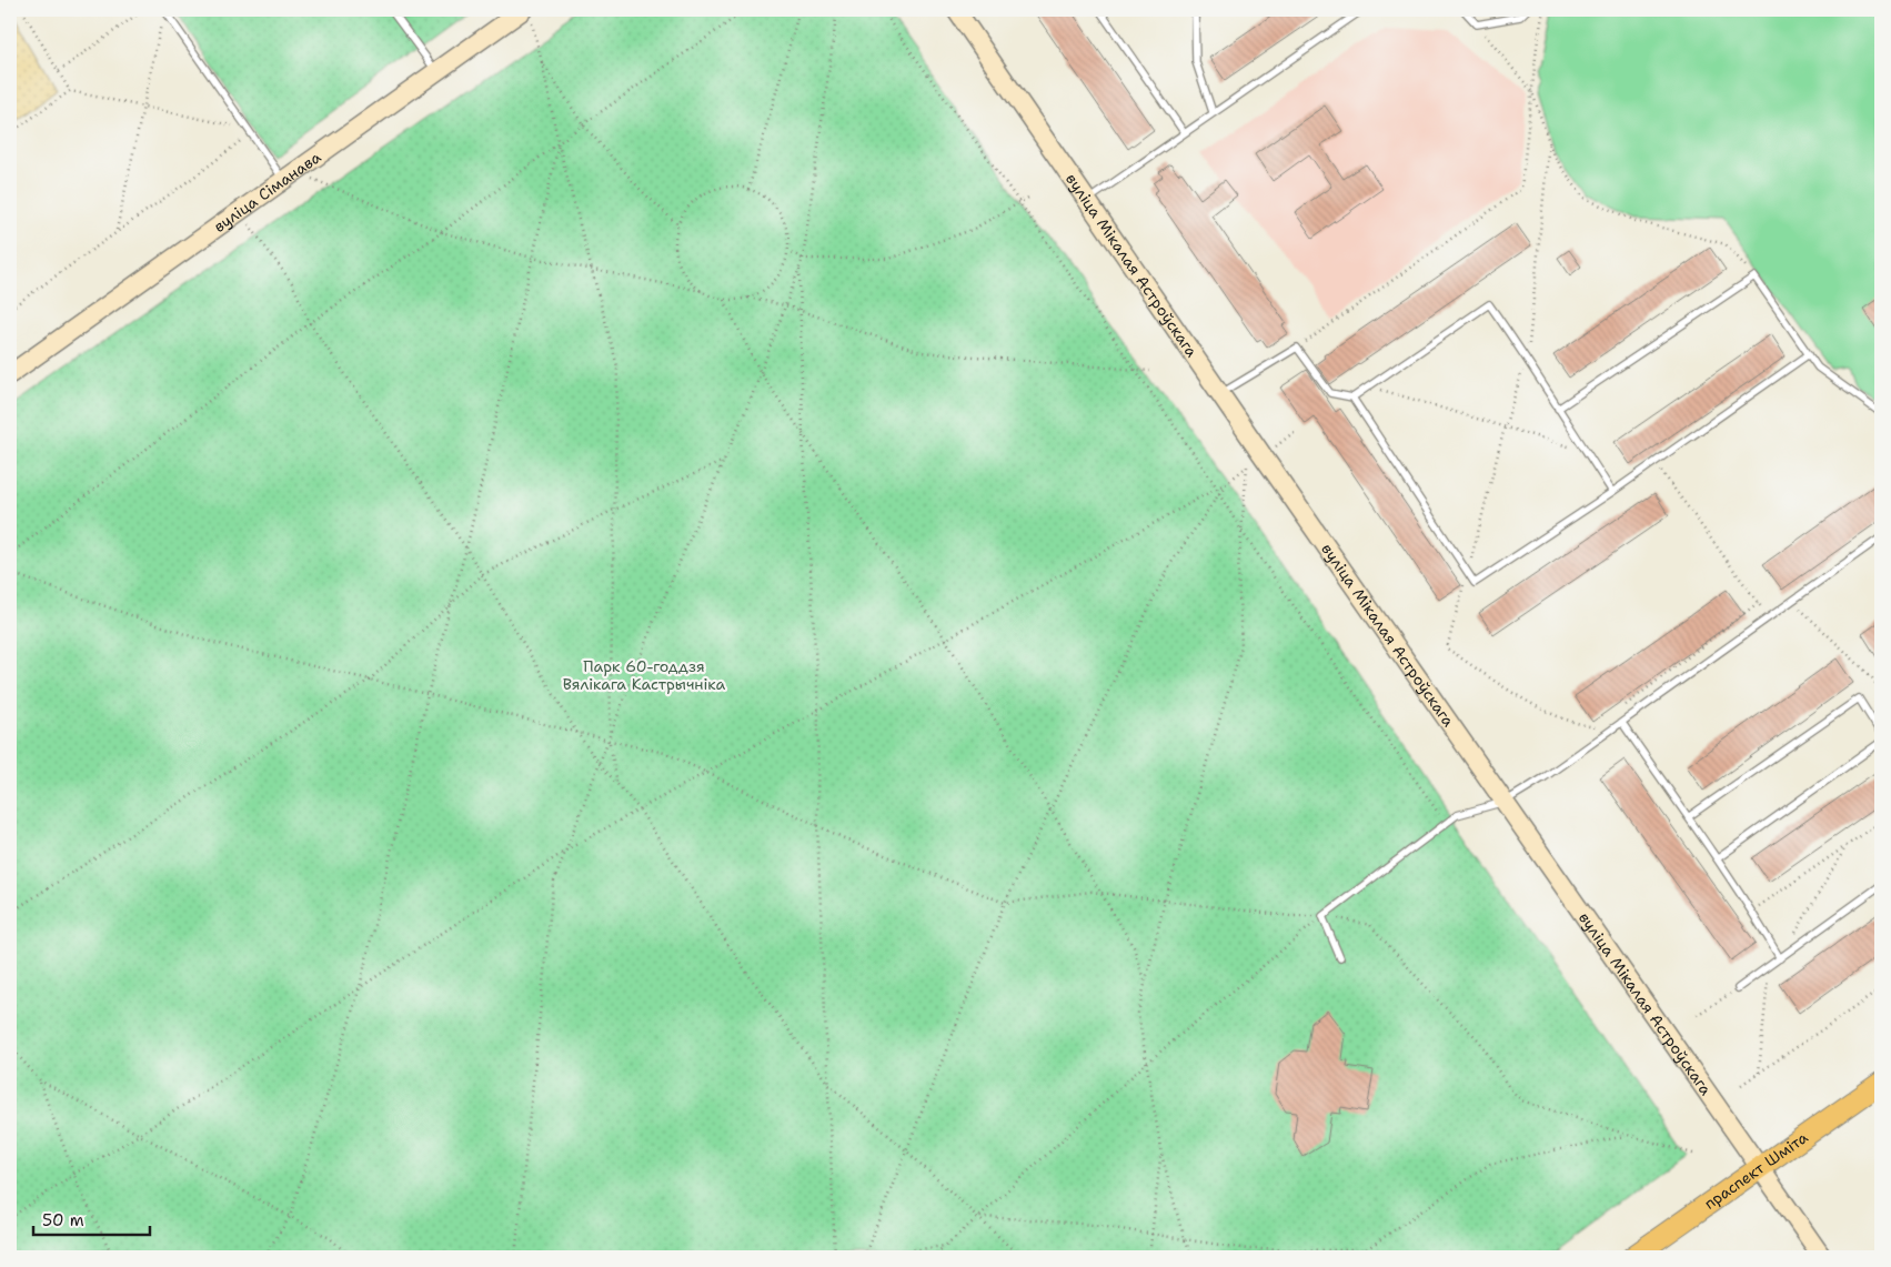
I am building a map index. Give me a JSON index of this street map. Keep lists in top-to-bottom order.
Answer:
{
  "streets": {
    "main road": ["вуліца Сіманава", "вуліца Мікалая Астроўскага", "праспект Шміта"]
  },
  "crossings": [
    ["вуліца Мікалая Астроўскага", "праспект Шміта"]
  ],
  "parks": ["Парк 60-годдзя Вялікага Кастрычніка"],
  "scale_bar": "50 m"
}
